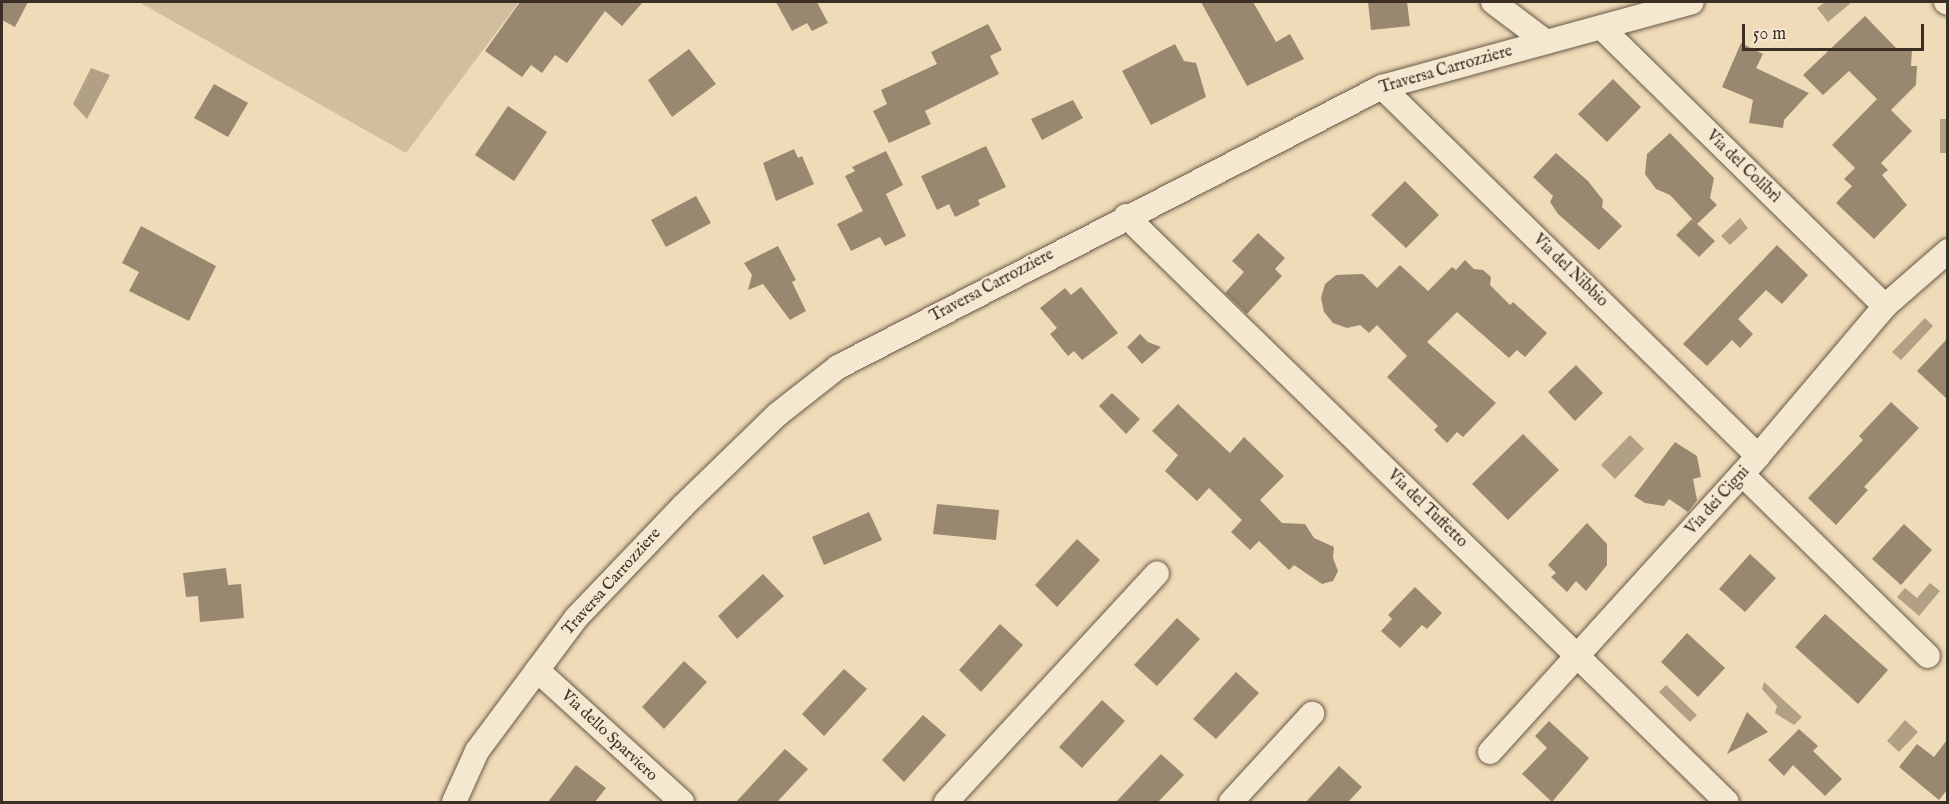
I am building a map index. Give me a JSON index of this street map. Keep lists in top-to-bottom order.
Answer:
{
  "streets": {
    "street": [
      "Traversa Carrozziere",
      "Via del Colibrì",
      "Via del Nibbio",
      "Via dei Cigni",
      "Via del Tuffetto",
      "Via dello Sparviero"
    ]
  },
  "crossings": [
    ["Traversa Carrozziere", "Via del Colibrì"],
    ["Traversa Carrozziere", "Via del Nibbio"],
    ["Traversa Carrozziere", "Via del Tuffetto"],
    ["Traversa Carrozziere", "Via dello Sparviero"],
    ["Via del Colibrì", "Via dei Cigni"],
    ["Via del Nibbio", "Via dei Cigni"],
    ["Via dei Cigni", "Via del Tuffetto"]
  ],
  "scale_bar": "50 m"
}
